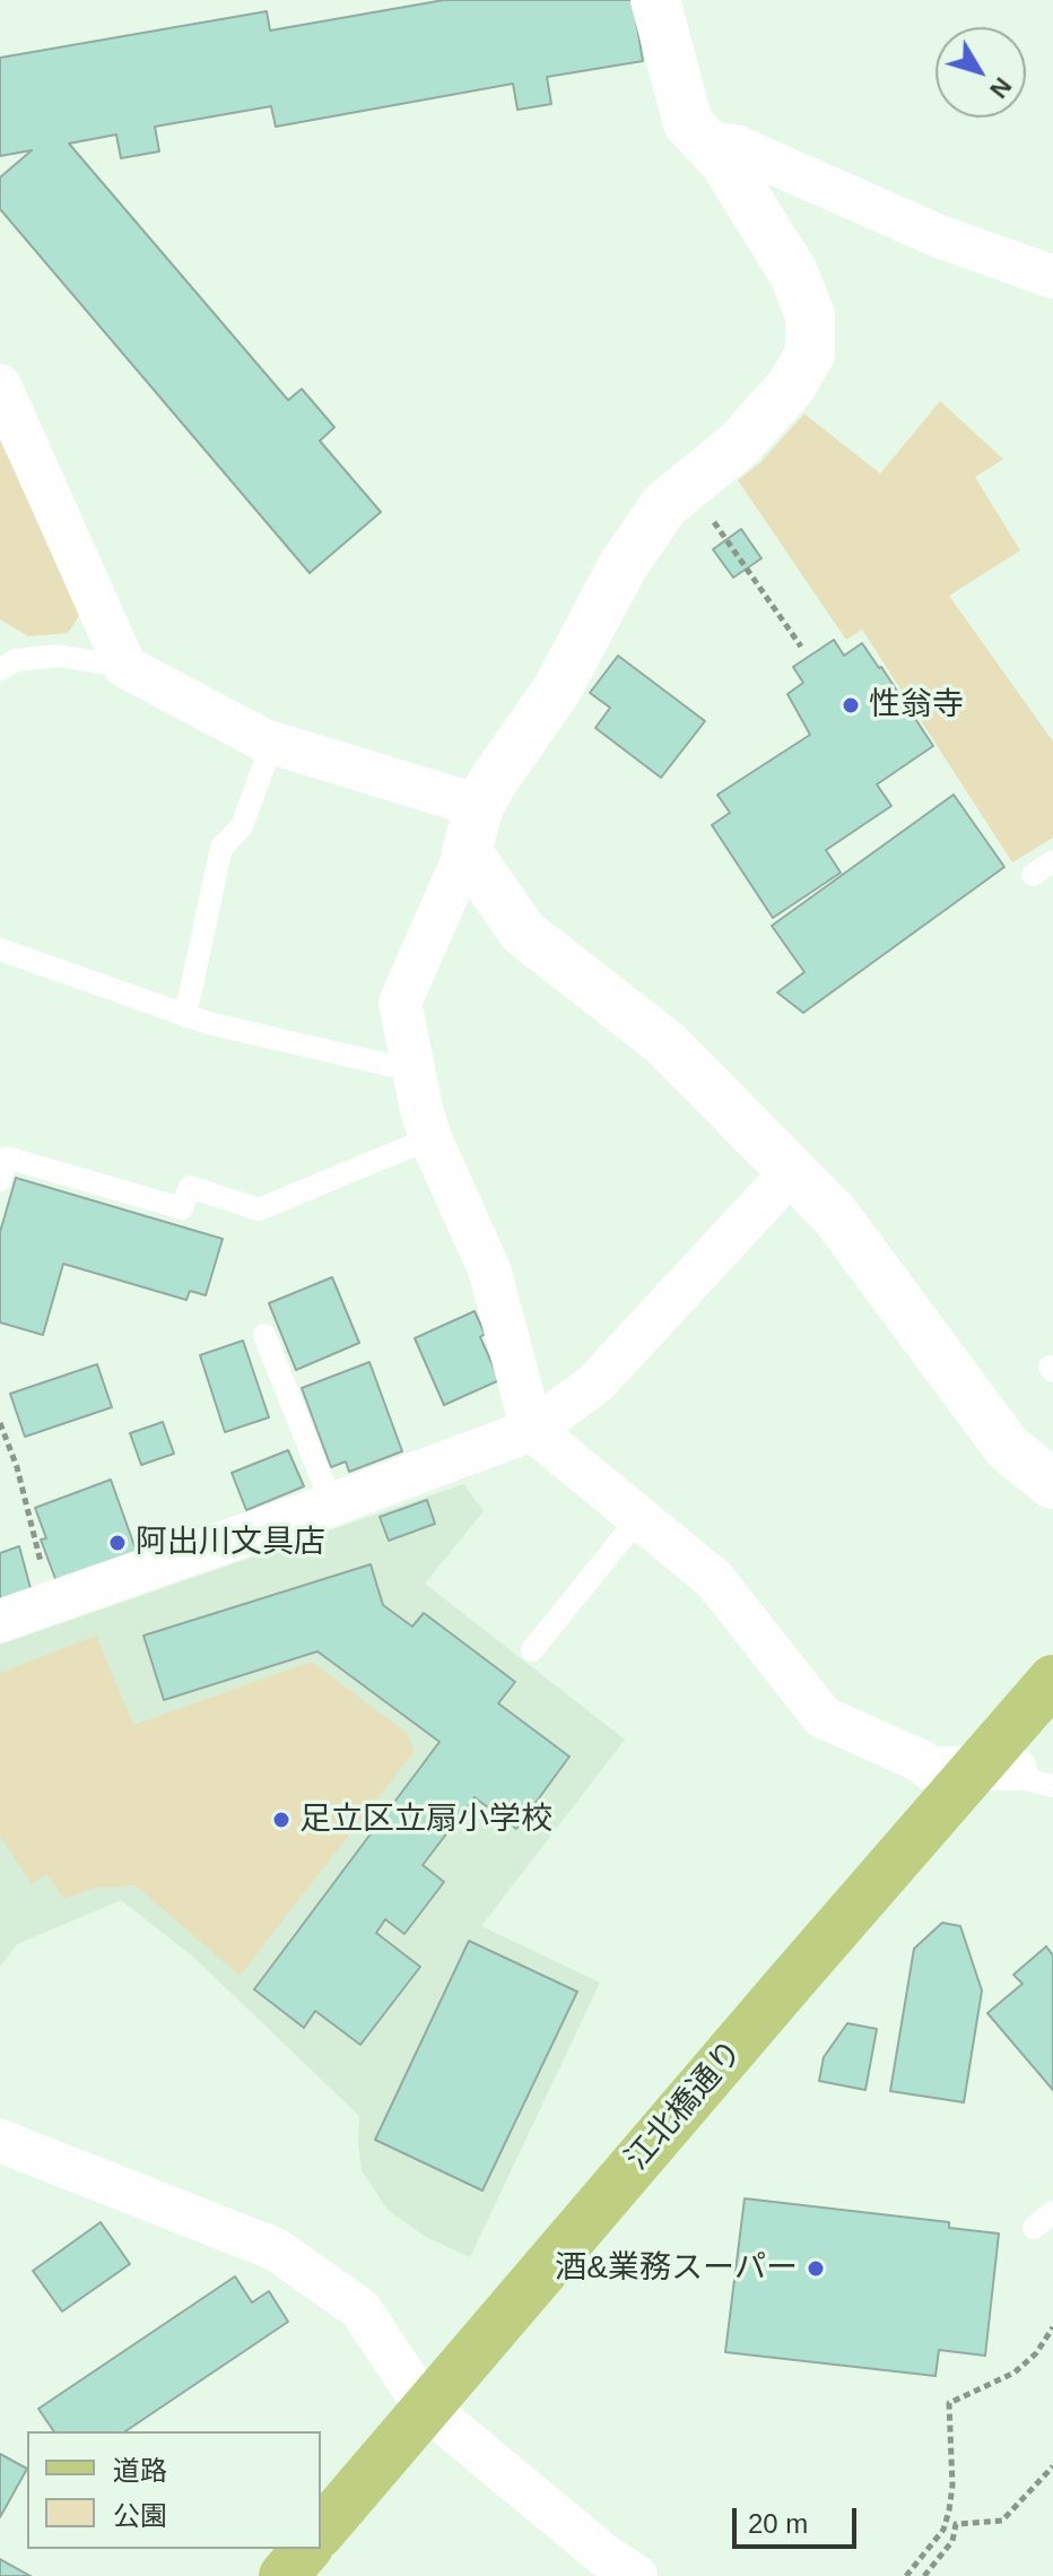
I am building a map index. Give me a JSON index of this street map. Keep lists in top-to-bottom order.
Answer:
{
  "streets": {
    "main road": ["江北橋通り"]
  },
  "places": [
    "性翁寺",
    "阿出川文具店",
    "足立区立扇小学校",
    "酒&業務スーパー"
  ],
  "legend": ["道路", "公園"],
  "scale_bar": "20 m",
  "north": "bottom right"
}
